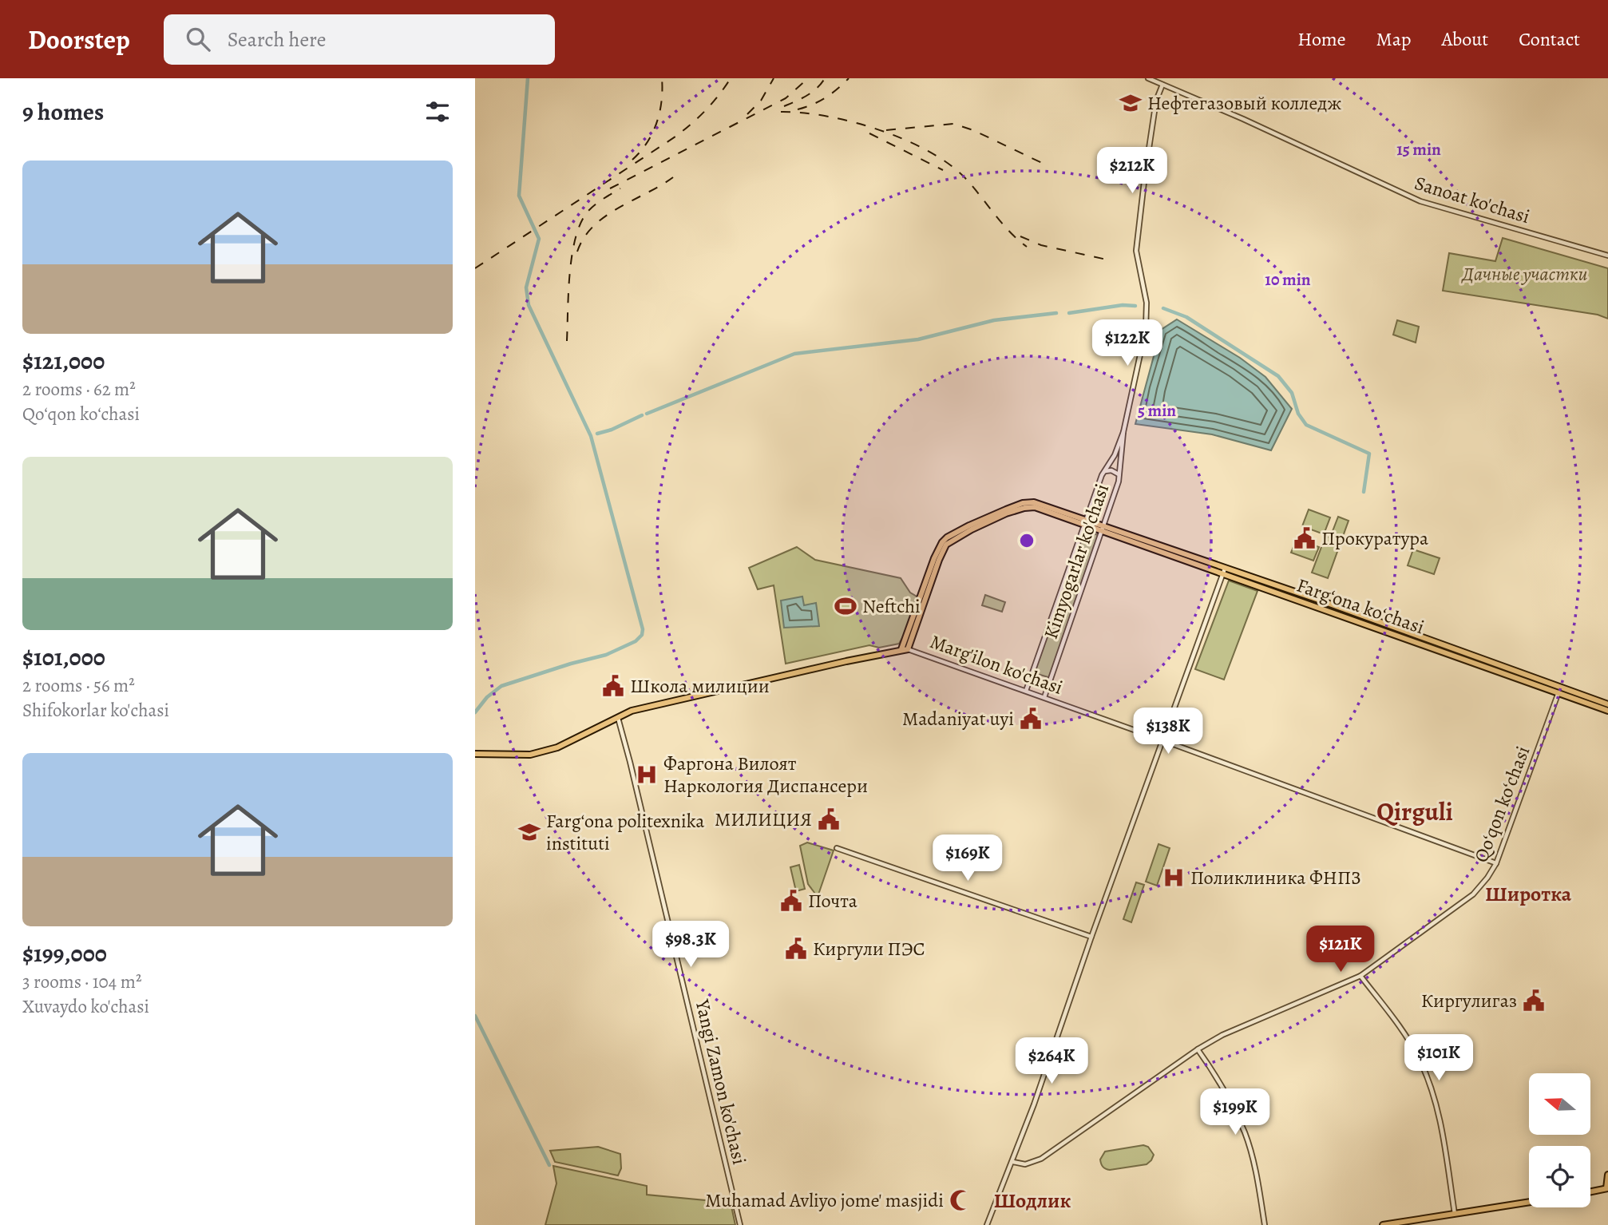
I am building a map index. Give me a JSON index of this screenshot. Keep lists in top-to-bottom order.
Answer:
{
  "streets": {
    "main road": ["Fargʻona koʻchasi", "Marg'ilon ko'chasi"],
    "street": [
      "Sanoat ko'chasi",
      "Kimyogarlar ko'chasi",
      "Qoʻqon koʻchasi",
      "Yangi Zamon ko'chasi"
    ]
  },
  "crossings": [
    ["Sanoat ko'chasi", "Kimyogarlar ko'chasi"],
    ["Kimyogarlar ko'chasi", "Fargʻona koʻchasi"],
    ["Kimyogarlar ko'chasi", "Marg'ilon ko'chasi"],
    ["Fargʻona koʻchasi", "Marg'ilon ko'chasi"],
    ["Fargʻona koʻchasi", "Qoʻqon koʻchasi"],
    ["Marg'ilon ko'chasi", "Qoʻqon koʻchasi"],
    ["Marg'ilon ko'chasi", "Yangi Zamon ko'chasi"]
  ],
  "districts": ["Qirguli", "Широтка", "Шодлик"],
  "parks": ["Дачные участки"],
  "places": {
    "school or university": ["Нефтегазовый колледж", "Fargʻona politexnika instituti"],
    "public building": [
      "Прокуратура",
      "Школа милиции",
      "Madaniyat uyi",
      "МИЛИЦИЯ",
      "Почта",
      "Киргули ПЭС",
      "Киргулигаз"
    ],
    "sports": ["Neftchi"],
    "hospital": ["Фаргона Вилоят Наркология Диспансери", "Поликлиника ФНПЗ"],
    "mosque": ["Muhamad Avliyo jome' masjidi"]
  },
  "north": "left",
  "page": {
    "header": "Doorstep",
    "search": "Search here",
    "nav": [
      "Home",
      "Map",
      "About",
      "Contact"
    ],
    "heading": "9 homes",
    "list": [
      {
        "name": "$121,000",
        "note": "2 rooms · 62 m² · Qoʻqon koʻchasi"
      },
      {
        "name": "$101,000",
        "note": "2 rooms · 56 m² · Shifokorlar ko'chasi"
      },
      {
        "name": "$199,000",
        "note": "3 rooms · 104 m² · Xuvaydo ko'chasi"
      }
    ],
    "price": [
      "$212K",
      "$122K",
      "$138K",
      "$169K",
      "$98.3K",
      "$121K",
      "$101K",
      "$264K",
      "$199K"
    ]
  },
  "rings": ["15 min", "10 min", "5 min"]
}
